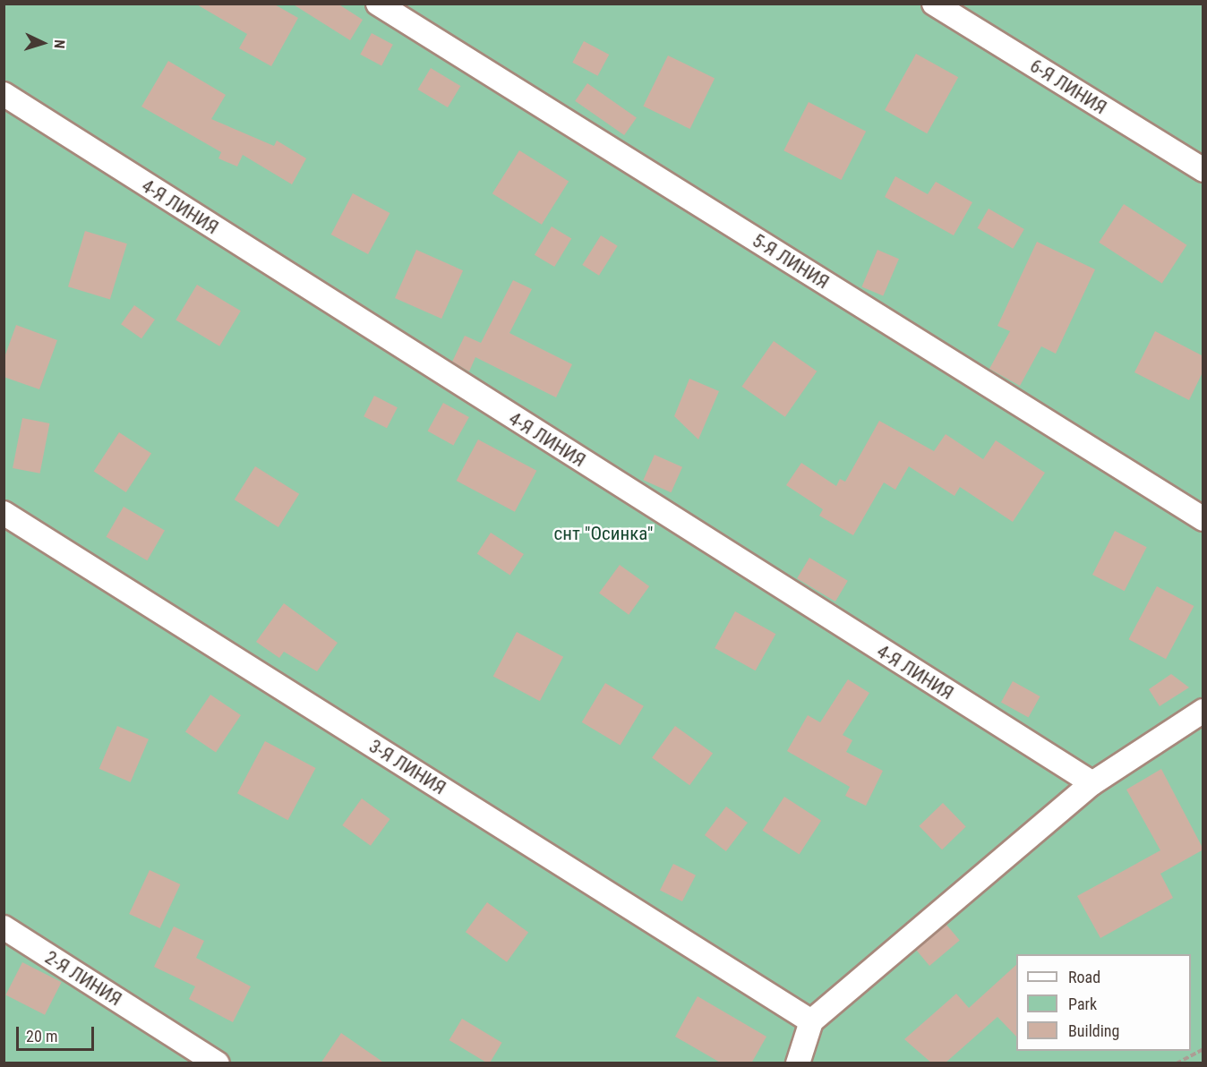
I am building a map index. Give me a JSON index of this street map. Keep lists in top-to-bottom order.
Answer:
{
  "streets": {
    "street": [
      "6-Я ЛИНИЯ",
      "4-Я ЛИНИЯ",
      "5-Я ЛИНИЯ",
      "3-Я ЛИНИЯ",
      "2-Я ЛИНИЯ"
    ]
  },
  "parks": ["снт \"Осинка\""],
  "legend": ["Road", "Park", "Building"],
  "scale_bar": "20 m",
  "north": "right"
}
